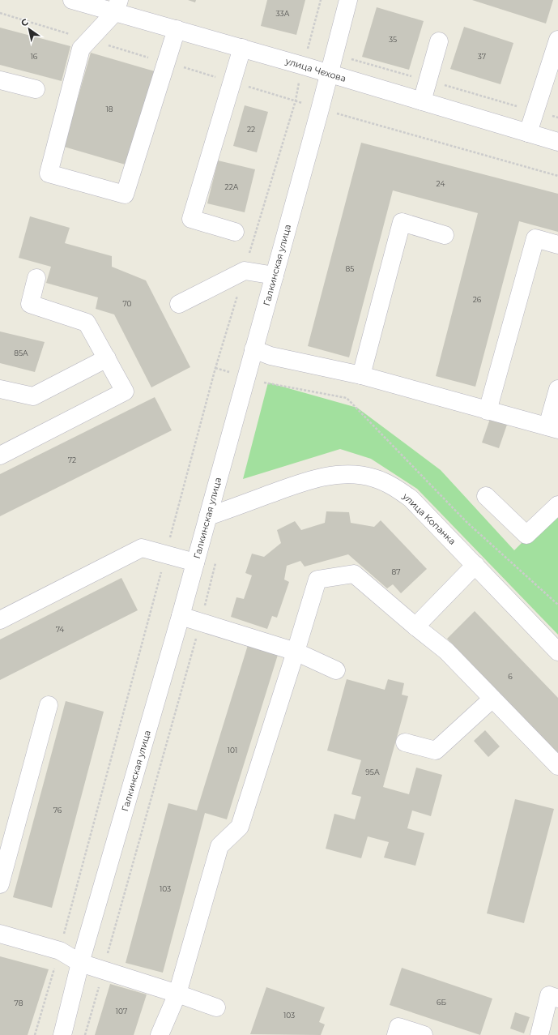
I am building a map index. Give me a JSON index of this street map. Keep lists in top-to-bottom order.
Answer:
{
  "streets": {
    "street": ["улица Чехова", "Галкинская улица", "улица Копанка"]
  },
  "crossings": [
    ["улица Чехова", "Галкинская улица"],
    ["Галкинская улица", "улица Копанка"]
  ],
  "house_numbers": [
    "33А",
    "35",
    "16",
    "37",
    "18",
    "22",
    "24",
    "22А",
    "85",
    "26",
    "70",
    "85А",
    "72",
    "87",
    "74",
    "6",
    "101",
    "95А",
    "76",
    "103",
    "6Б",
    "78",
    "107",
    "103"
  ],
  "north": "top left"
}
